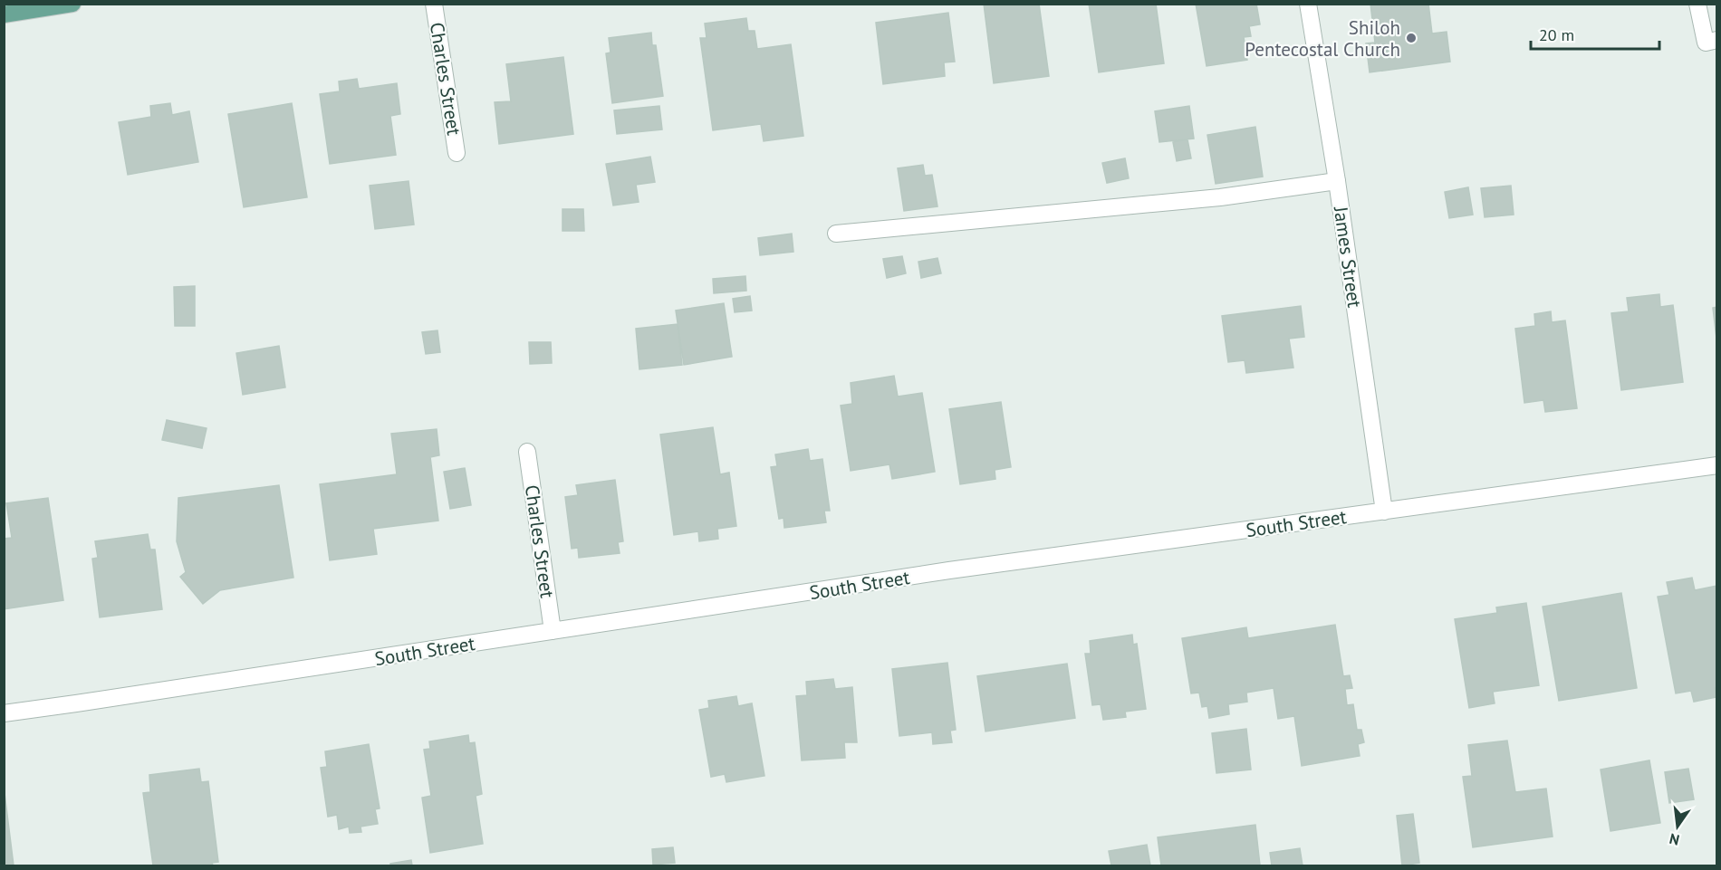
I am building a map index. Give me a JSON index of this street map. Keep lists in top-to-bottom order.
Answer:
{
  "streets": {
    "street": ["Charles Street", "James Street", "South Street"]
  },
  "crossings": [
    ["Charles Street", "South Street"],
    ["James Street", "South Street"]
  ],
  "places": ["Shiloh Pentecostal Church"],
  "scale_bar": "20 m",
  "north": "bottom"
}
